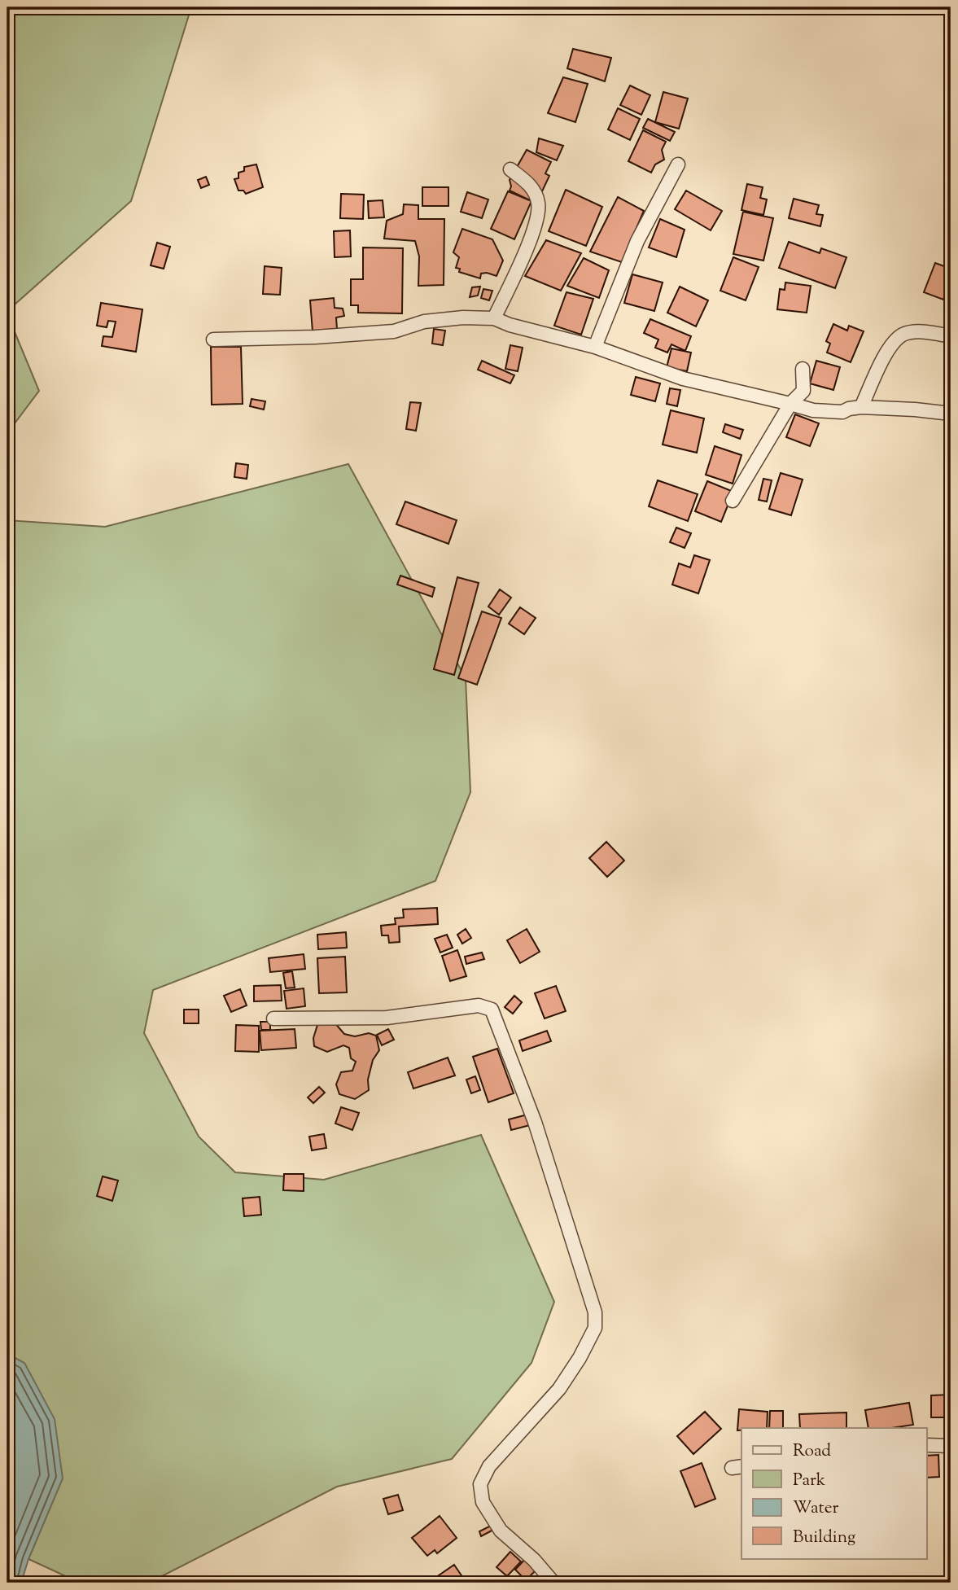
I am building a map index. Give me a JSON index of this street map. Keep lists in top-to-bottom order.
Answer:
{
  "legend": [
    "Road",
    "Park",
    "Water",
    "Building"
  ]
}
